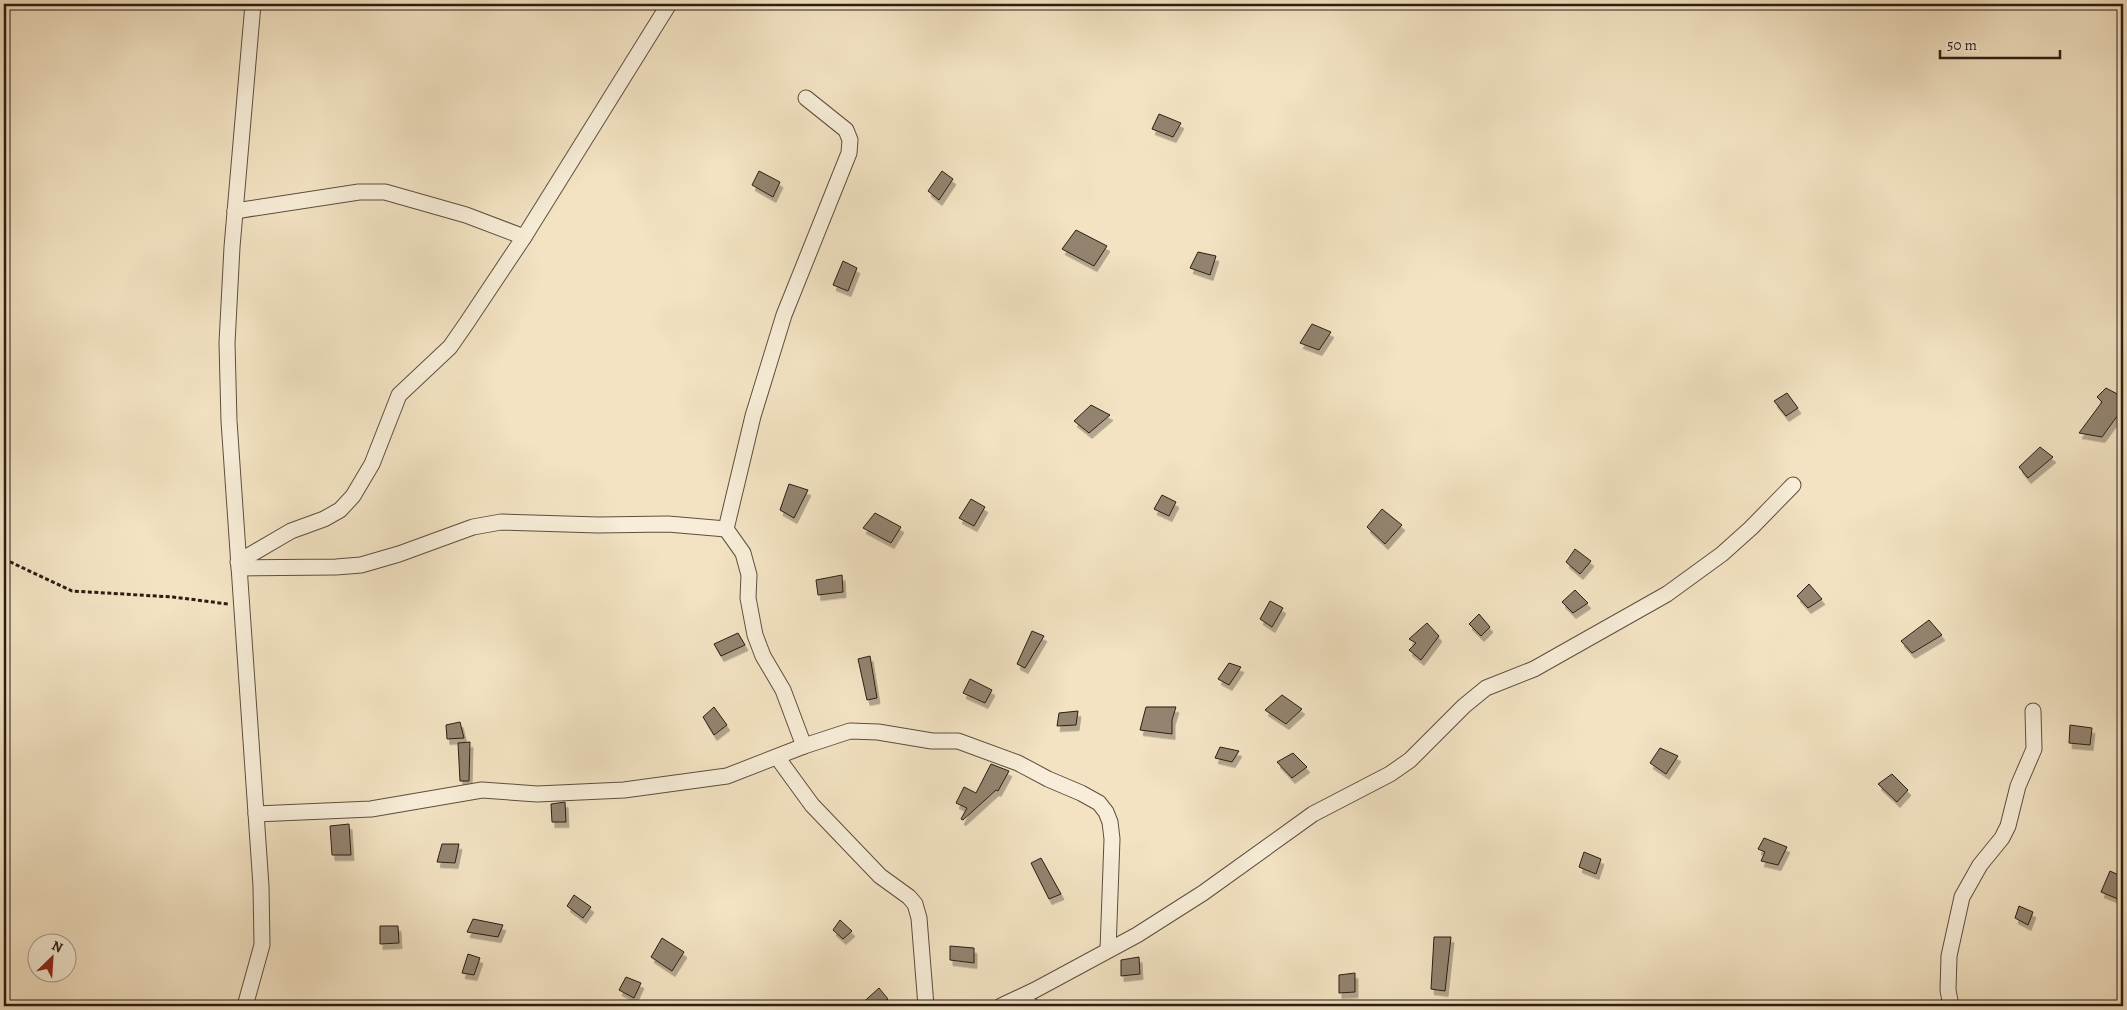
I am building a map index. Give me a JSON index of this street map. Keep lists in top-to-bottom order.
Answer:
{
  "scale_bar": "50 m",
  "north": "top right"
}
